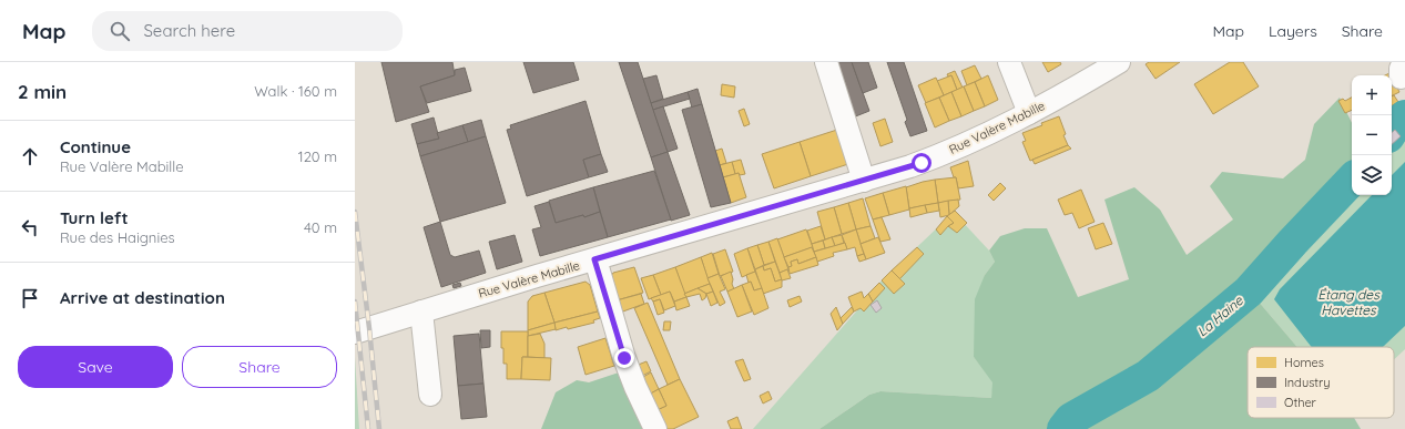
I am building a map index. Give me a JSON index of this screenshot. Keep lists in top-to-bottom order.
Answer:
{
  "streets": {
    "street": ["Rue Valère Mabille"]
  },
  "water": ["Étang des Havettes", "La Haine"],
  "legend": ["Homes", "Industry", "Other"],
  "page": {
    "header": "Map",
    "search": "Search here",
    "nav": ["Map", "Layers", "Share"],
    "heading": ["2 min", "Walk · 160 m"],
    "map_buttons": ["+", "−"],
    "list": [
      ["Continue", "Rue Valère Mabille", "120 m"],
      ["Turn left", "Rue des Haignies", "40 m"],
      "Arrive at destination"
    ],
    "buttons": ["Save", "Share"]
  }
}
